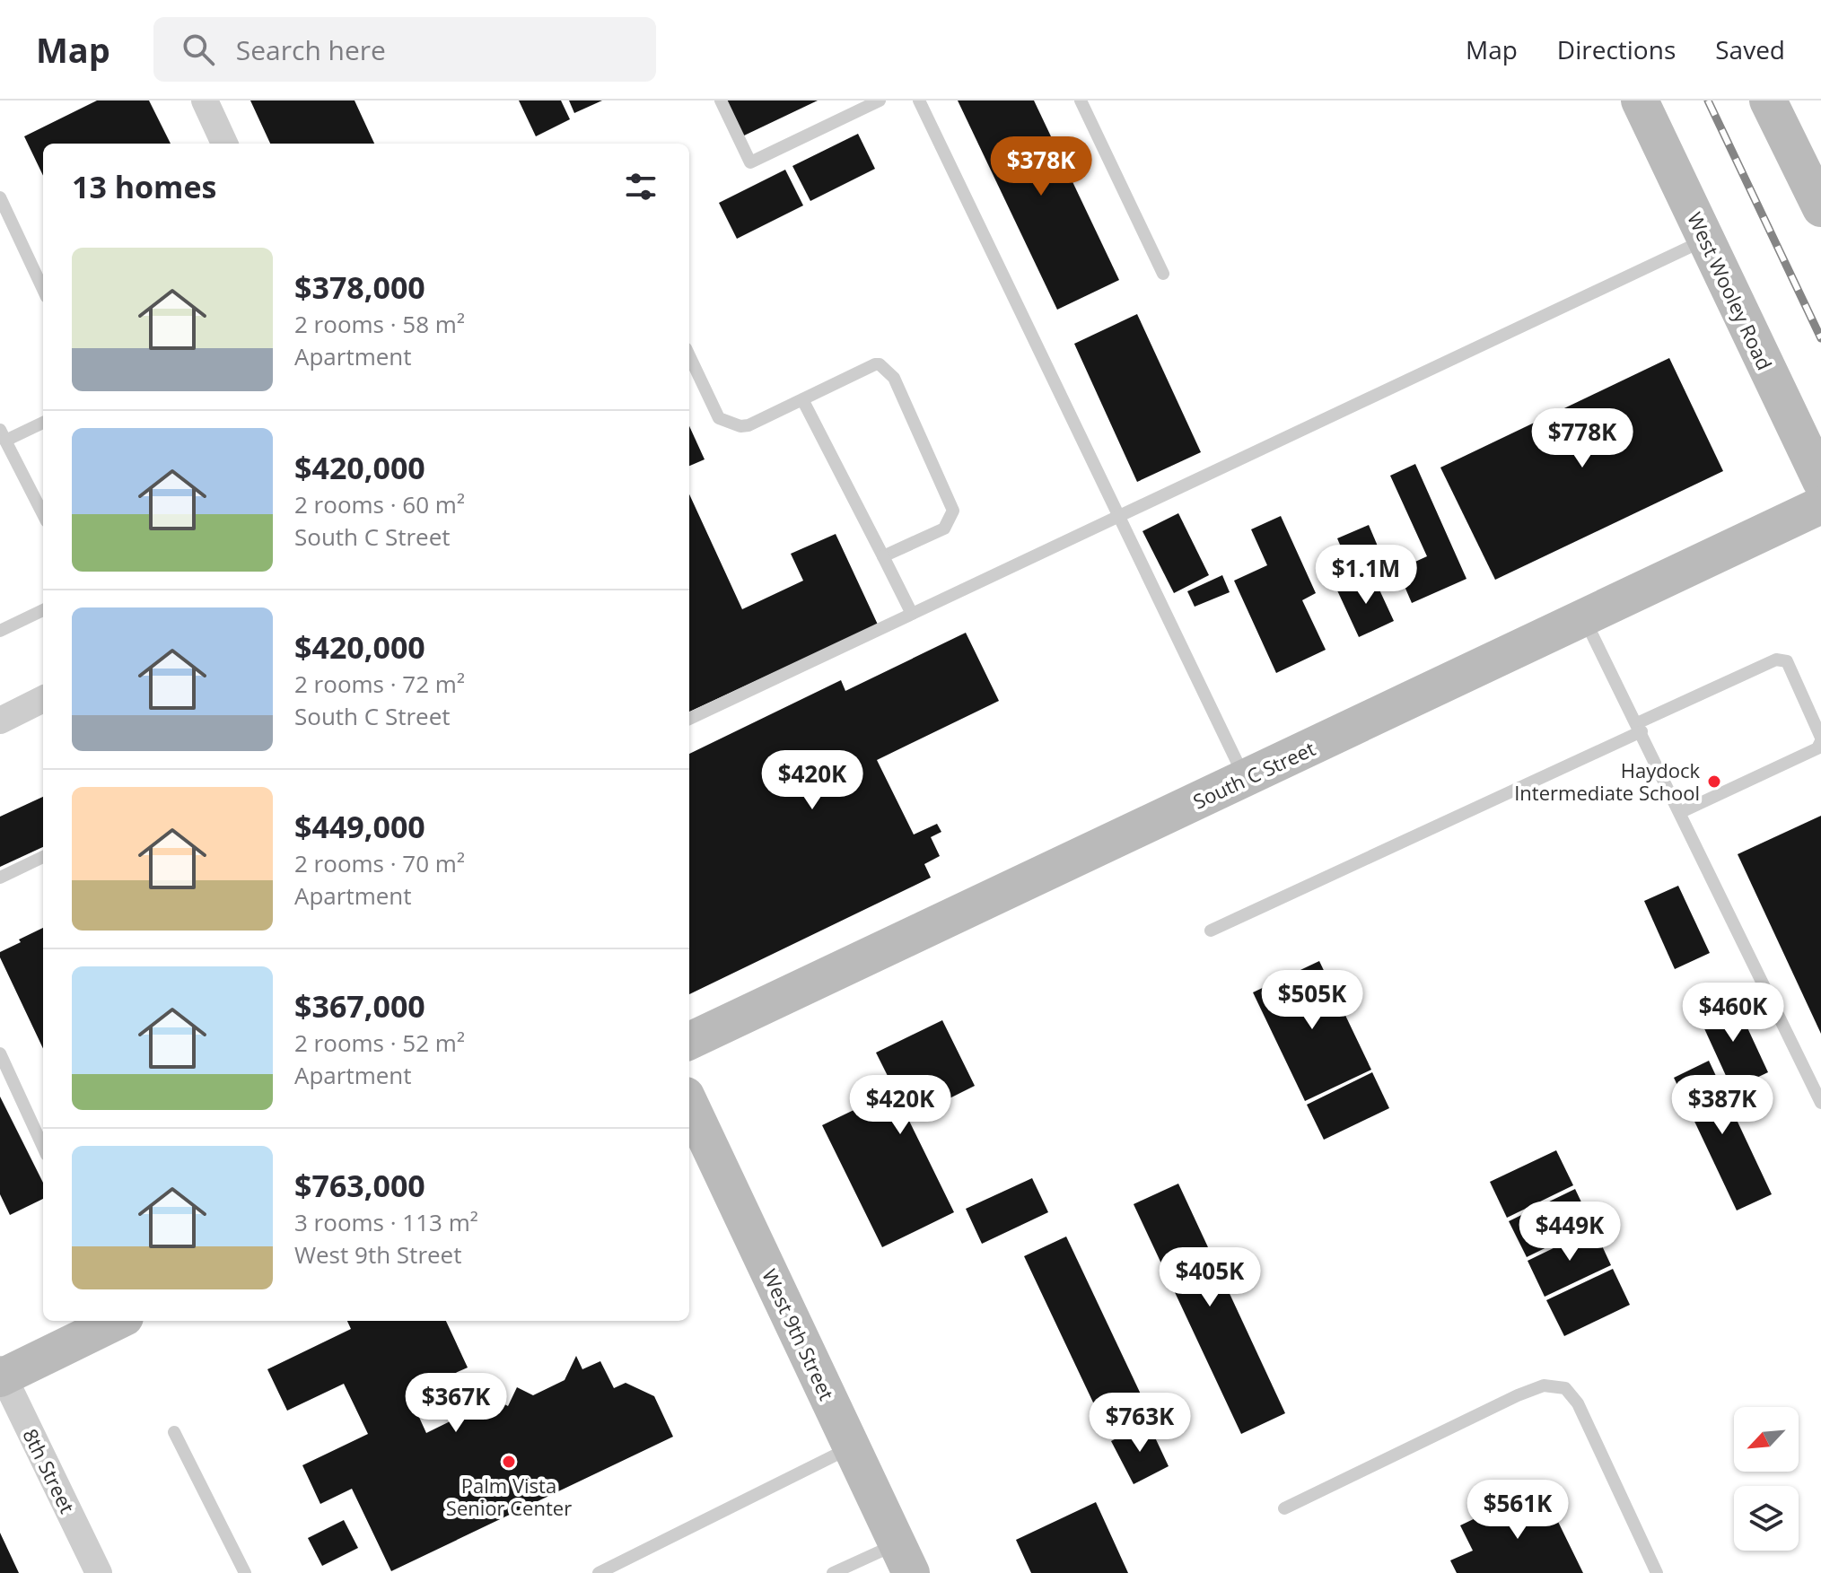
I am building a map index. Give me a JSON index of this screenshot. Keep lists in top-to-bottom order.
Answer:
{
  "streets": {
    "street": [
      "West Wooley Road",
      "South C Street",
      "West 9th Street",
      "8th Street"
    ]
  },
  "places": ["Haydock Intermediate School", "Palm Vista Senior Center"],
  "north": "bottom left",
  "page": {
    "header": "Map",
    "search": "Search here",
    "nav": ["Map", "Directions", "Saved"],
    "price": [
      "$378K",
      "$778K",
      "$1.1M",
      "$420K",
      "$505K",
      "$460K",
      "$420K",
      "$387K",
      "$449K",
      "$405K",
      "$367K",
      "$763K",
      "$561K"
    ],
    "heading": "13 homes",
    "list": [
      {
        "name": "$378,000",
        "note": "2 rooms · 58 m² · Apartment"
      },
      {
        "name": "$420,000",
        "note": "2 rooms · 60 m² · South C Street"
      },
      {
        "name": "$420,000",
        "note": "2 rooms · 72 m² · South C Street"
      },
      {
        "name": "$449,000",
        "note": "2 rooms · 70 m² · Apartment"
      },
      {
        "name": "$367,000",
        "note": "2 rooms · 52 m² · Apartment"
      },
      {
        "name": "$763,000",
        "note": "3 rooms · 113 m² · West 9th Street"
      }
    ]
  }
}
